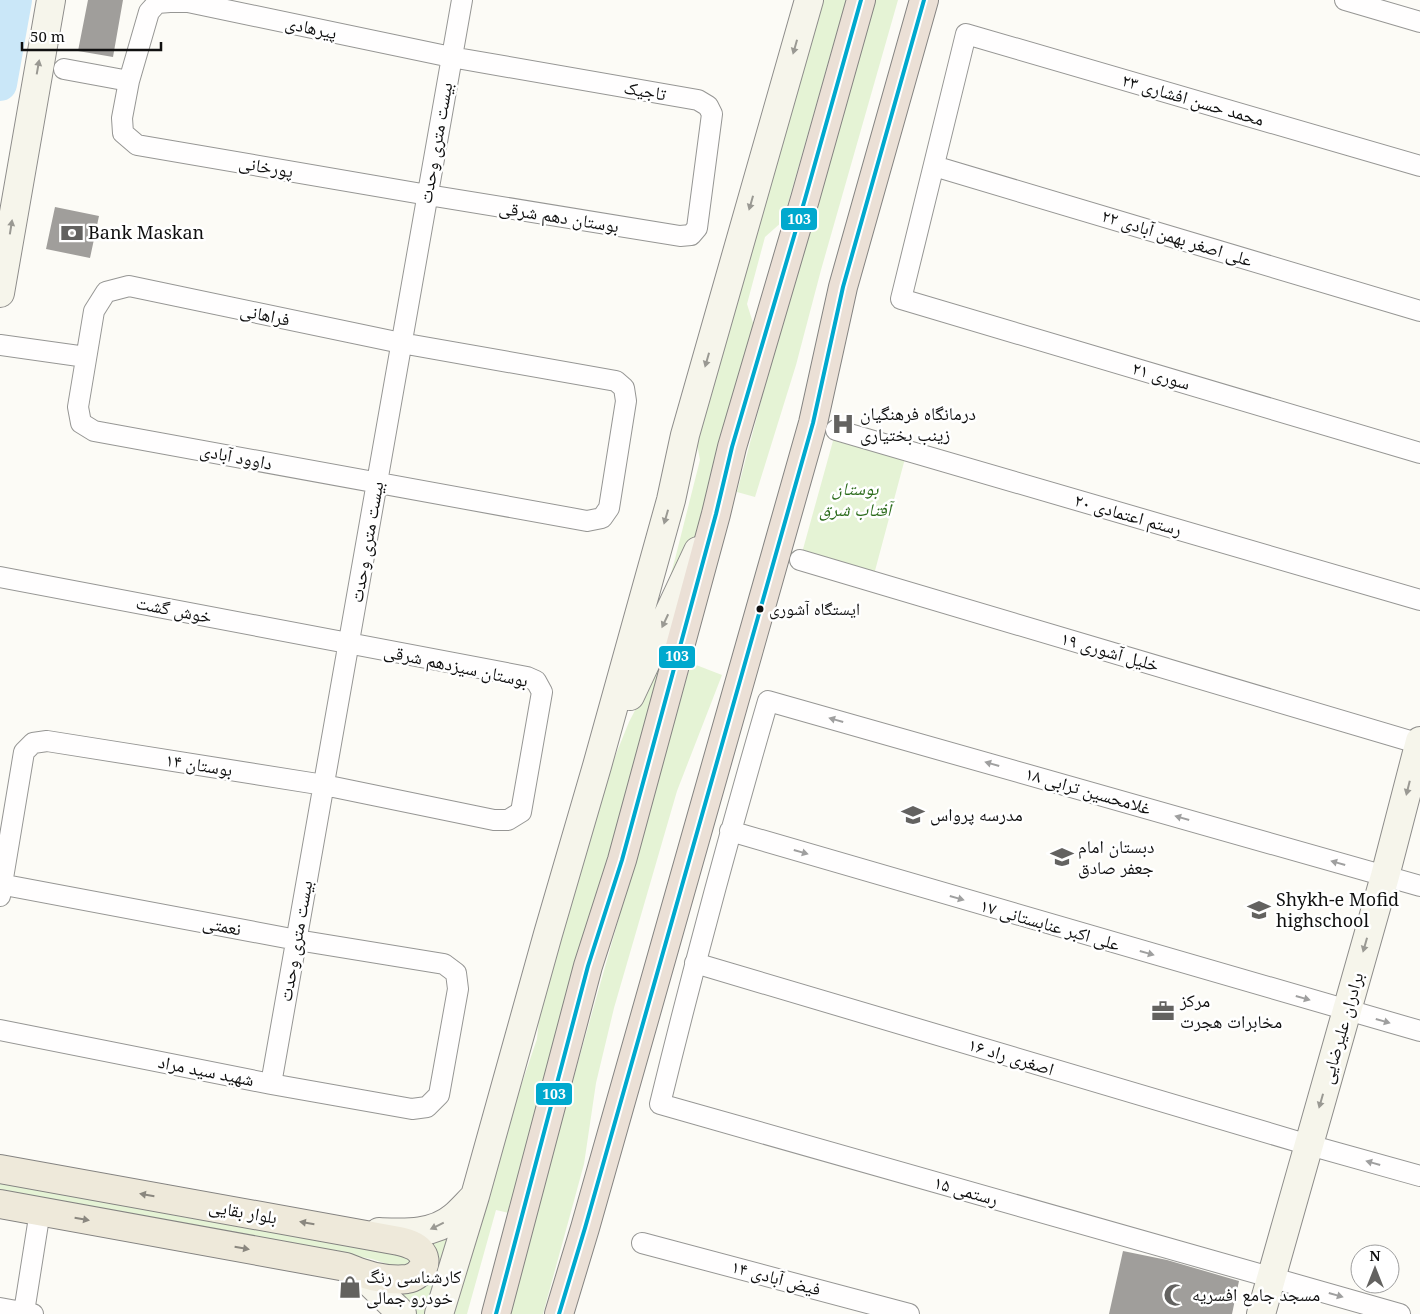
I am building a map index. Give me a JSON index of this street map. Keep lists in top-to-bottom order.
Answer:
{
  "streets": {
    "main road": ["برادران علیرضایی", "بلوار بقایی"],
    "street": [
      "پیرهادی",
      "تاجیک",
      "محمد حسن افشاری ۲۳",
      "بیست متری وحدت",
      "پورخانی",
      "بوستان دهم شرقی",
      "علی اصغر بهمن آبادی ۲۲",
      "فراهانی",
      "سوری ۲۱",
      "داوود آبادی",
      "رستم اعتمادی ۲۰",
      "خوش گشت",
      "خلیل آشوری ۱۹",
      "بوستان سیزدهم شرقی",
      "بوستان ۱۴",
      "غلامحسین ترابی ۱۸",
      "علی اکبر عنابستانی ۱۷",
      "نعمتی",
      "اصغری راد ۱۶",
      "شهید سید مراد",
      "رستمی ۱۵",
      "فیض آبادی ۱۴"
    ]
  },
  "crossings": [
    ["پیرهادی", "تاجیک"],
    ["پیرهادی", "بیست متری وحدت"],
    ["پیرهادی", "پورخانی"],
    ["تاجیک", "بیست متری وحدت"],
    ["تاجیک", "بوستان دهم شرقی"],
    ["محمد حسن افشاری ۲۳", "علی اصغر بهمن آبادی ۲۲"],
    ["محمد حسن افشاری ۲۳", "سوری ۲۱"],
    ["بیست متری وحدت", "پورخانی"],
    ["بیست متری وحدت", "بوستان دهم شرقی"],
    ["بیست متری وحدت", "فراهانی"],
    ["بیست متری وحدت", "داوود آبادی"],
    ["بیست متری وحدت", "خوش گشت"],
    ["بیست متری وحدت", "بوستان سیزدهم شرقی"],
    ["بیست متری وحدت", "بوستان ۱۴"],
    ["بیست متری وحدت", "نعمتی"],
    ["بیست متری وحدت", "شهید سید مراد"],
    ["پورخانی", "بوستان دهم شرقی"],
    ["علی اصغر بهمن آبادی ۲۲", "سوری ۲۱"],
    ["فراهانی", "داوود آبادی"],
    ["خوش گشت", "بوستان سیزدهم شرقی"],
    ["خلیل آشوری ۱۹", "برادران علیرضایی"],
    ["بوستان سیزدهم شرقی", "بوستان ۱۴"],
    ["بوستان ۱۴", "نعمتی"],
    ["غلامحسین ترابی ۱۸", "علی اکبر عنابستانی ۱۷"],
    ["غلامحسین ترابی ۱۸", "برادران علیرضایی"],
    ["علی اکبر عنابستانی ۱۷", "برادران علیرضایی"],
    ["نعمتی", "شهید سید مراد"],
    ["برادران علیرضایی", "اصغری راد ۱۶"],
    ["برادران علیرضایی", "رستمی ۱۵"],
    ["اصغری راد ۱۶", "رستمی ۱۵"]
  ],
  "one_way": ["غلامحسین ترابی ۱۸", "علی اکبر عنابستانی ۱۷", "برادران علیرضایی"],
  "parks": ["بوستان آفتاب شرق"],
  "places": {
    "bank": ["Bank Maskan"],
    "hospital": ["درمانگاه فرهنگیان زینب بختیاری"],
    "other": ["ایستگاه آشوری"],
    "school or university": ["مدرسه پرواس", "دبستان امام جعفر صادق", "Shykh-e Mofid highschool"],
    "office": ["مرکز مخابرات هجرت"],
    "shop": ["کارشناسی رنگ خودرو جمالی"],
    "mosque": ["مسجد جامع افسریه"]
  },
  "lines": ["transit line 103"],
  "scale_bar": "50 m",
  "north": "top"
}
